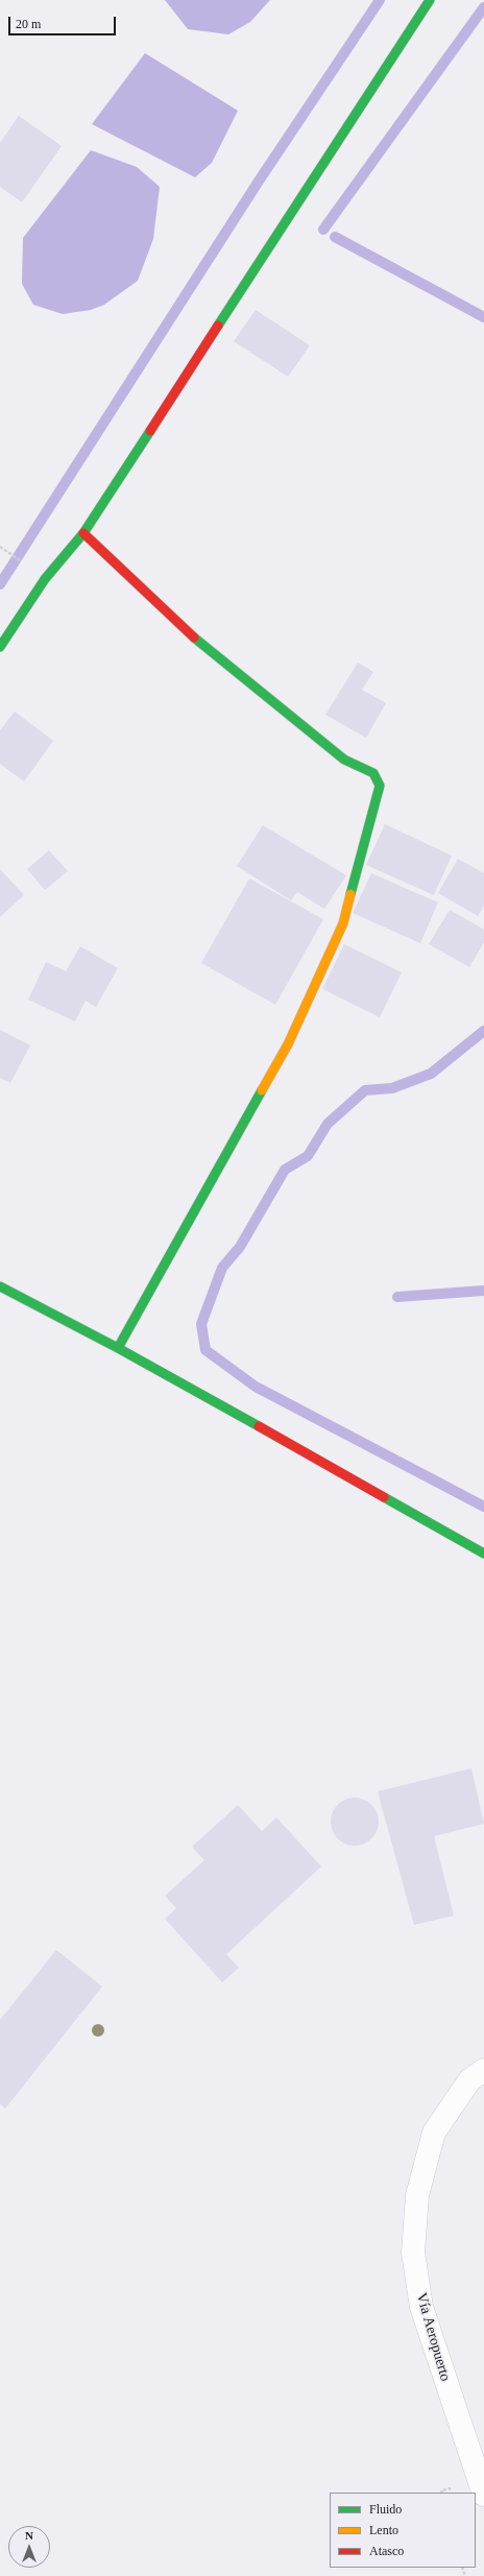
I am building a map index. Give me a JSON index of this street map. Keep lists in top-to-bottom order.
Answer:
{
  "streets": {
    "street": ["Vía Aeropuerto"]
  },
  "legend": ["Fluido", "Lento", "Atasco"],
  "scale_bar": "20 m",
  "north": "top"
}
